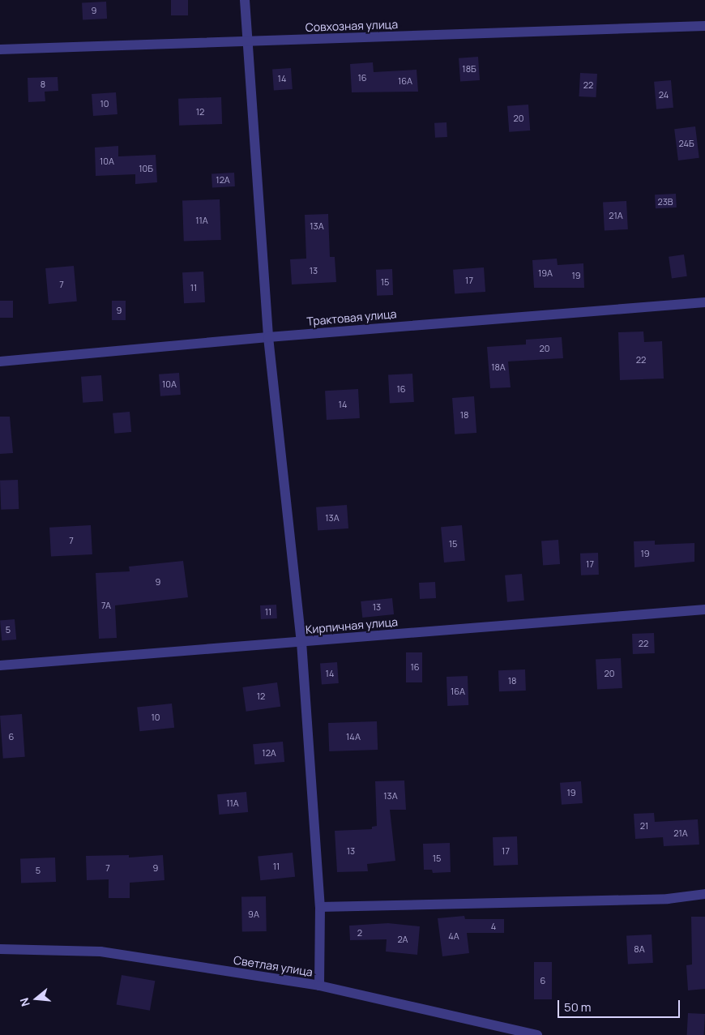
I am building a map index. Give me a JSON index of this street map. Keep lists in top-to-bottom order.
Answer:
{
  "streets": {
    "street": [
      "Совхозная улица",
      "Трактовая улица",
      "Кирпичная улица",
      "Светлая улица"
    ]
  },
  "house_numbers": [
    "9",
    "18Б",
    "16",
    "14",
    "16А",
    "8",
    "22",
    "24",
    "10",
    "12",
    "20",
    "24Б",
    "10А",
    "10Б",
    "12А",
    "23В",
    "21А",
    "11А",
    "13А",
    "13",
    "19А",
    "19",
    "17",
    "15",
    "7",
    "11",
    "9",
    "20",
    "22",
    "18А",
    "10А",
    "16",
    "14",
    "18",
    "13А",
    "7",
    "15",
    "19",
    "17",
    "9",
    "7А",
    "13",
    "11",
    "5",
    "22",
    "16",
    "14",
    "20",
    "18",
    "16А",
    "12",
    "10",
    "6",
    "14А",
    "12А",
    "19",
    "13А",
    "11А",
    "21",
    "21А",
    "13",
    "17",
    "15",
    "11",
    "7",
    "9",
    "5",
    "9А",
    "4",
    "2",
    "4А",
    "2А",
    "8А",
    "6"
  ],
  "scale_bar": "50 m",
  "north": "left"
}
